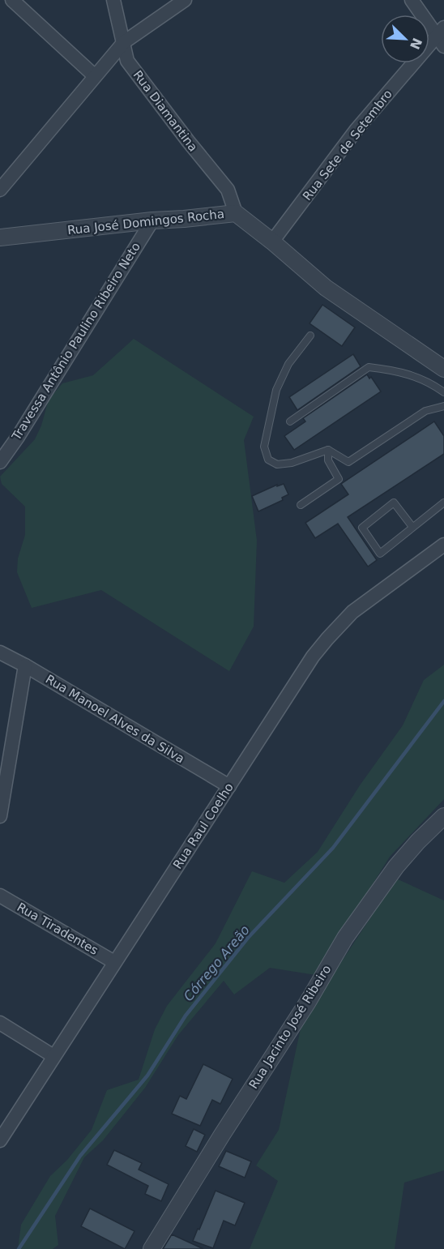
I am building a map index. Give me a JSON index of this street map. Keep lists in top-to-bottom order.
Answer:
{
  "streets": {
    "street": [
      "Rua Diamantina",
      "Rua Sete de Setembro",
      "Rua José Domingos Rocha",
      "Travessa Antônio Paulino Ribeiro Neto",
      "Rua Manoel Alves da Silva",
      "Rua Raul Coelho",
      "Rua Tiradentes",
      "Rua Jacinto José Ribeiro"
    ]
  },
  "crossings": [
    ["Rua Diamantina", "Rua José Domingos Rocha"],
    ["Rua Sete de Setembro", "Rua José Domingos Rocha"],
    ["Rua José Domingos Rocha", "Travessa Antônio Paulino Ribeiro Neto"],
    ["Rua Manoel Alves da Silva", "Rua Raul Coelho"],
    ["Rua Raul Coelho", "Rua Tiradentes"]
  ],
  "water": ["Córrego Areão"],
  "north": "bottom right"
}
